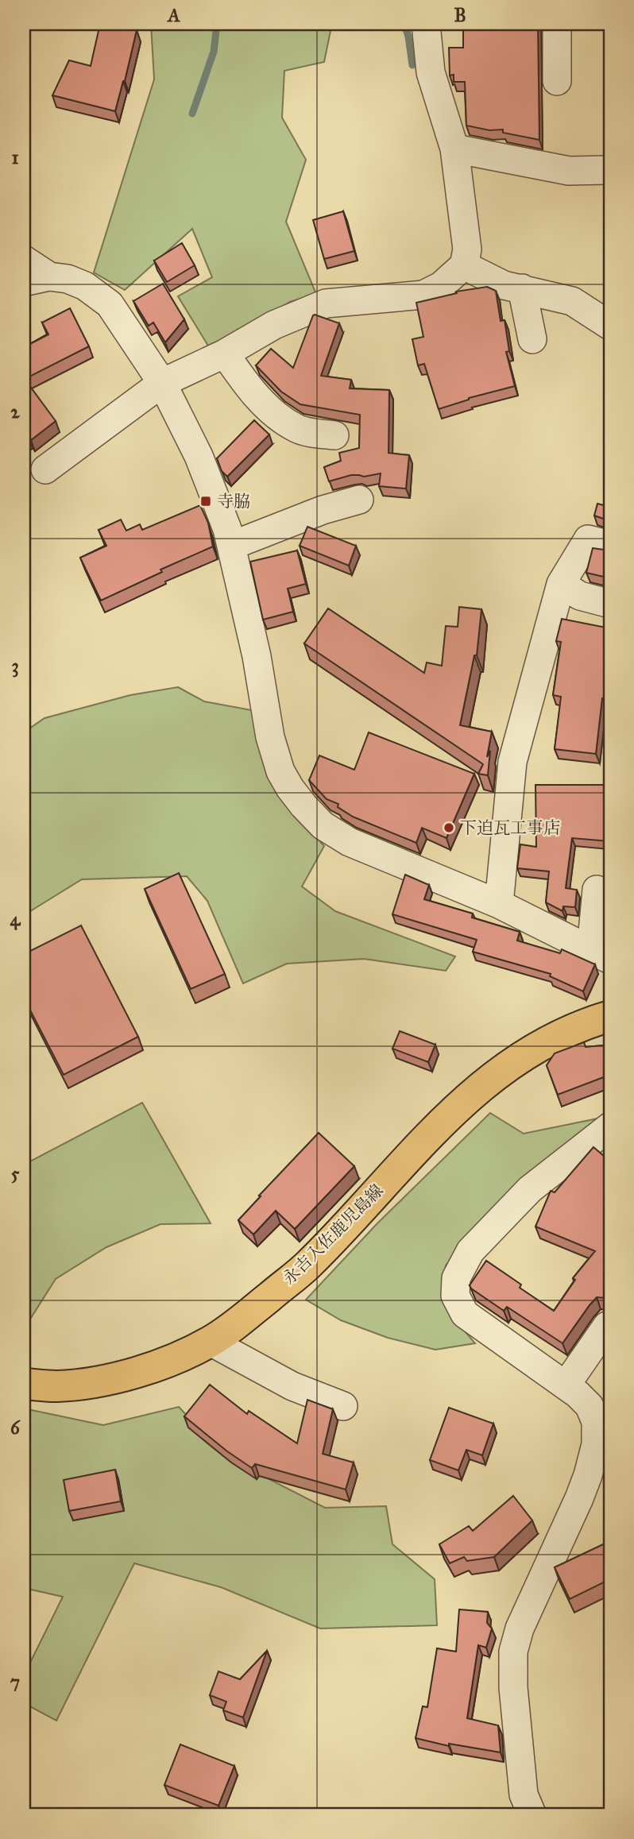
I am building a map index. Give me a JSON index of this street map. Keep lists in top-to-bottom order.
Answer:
{
  "streets": {
    "main road": ["永吉入佐鹿児島線"]
  },
  "places": {
    "transit": ["寺脇"],
    "other": ["下迫瓦工事店"]
  },
  "grid": {
    "columns": ["A", "B"],
    "rows": [
      "1",
      "2",
      "3",
      "4",
      "5",
      "6",
      "7"
    ]
  }
}
